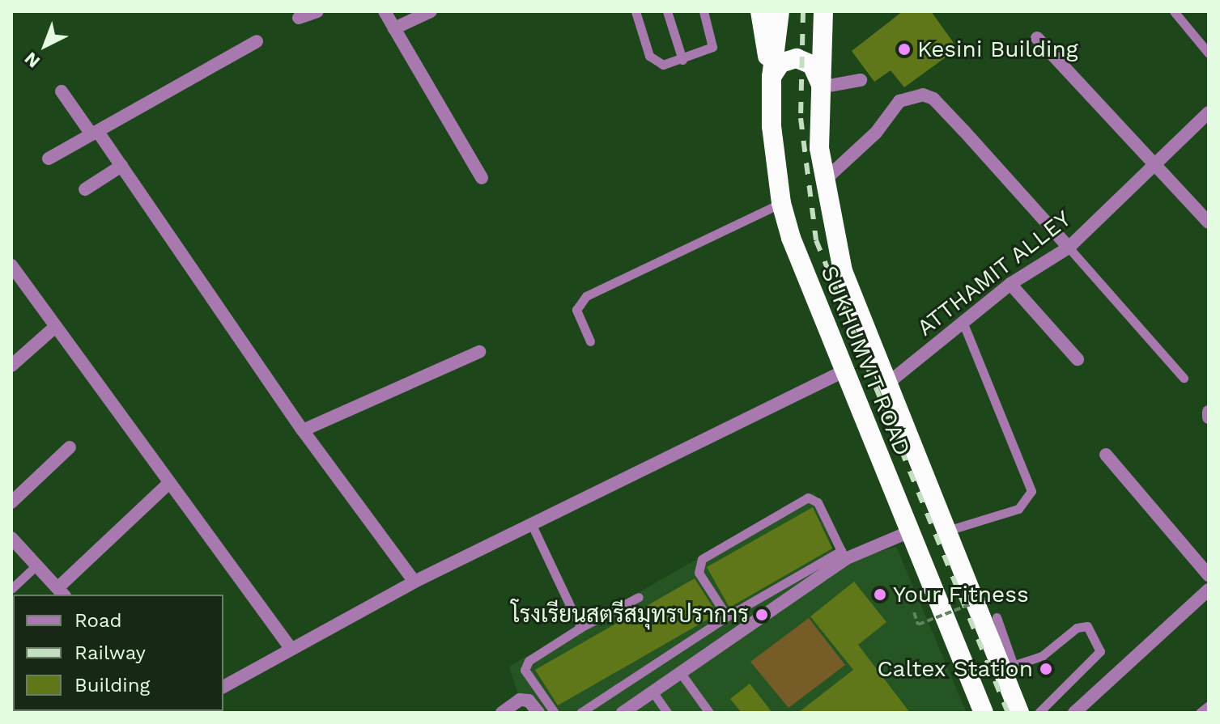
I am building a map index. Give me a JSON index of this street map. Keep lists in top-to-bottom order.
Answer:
{
  "streets": {
    "highway": ["SUKHUMVIT ROAD"],
    "street": ["ATTHAMIT ALLEY"]
  },
  "crossings": [
    ["ATTHAMIT ALLEY", "SUKHUMVIT ROAD"]
  ],
  "places": [
    "Kesini Building",
    "Your Fitness",
    "โรงเรียนสตรีสมุทรปราการ",
    "Caltex Station"
  ],
  "legend": ["Road", "Railway", "Building"],
  "north": "bottom left"
}
